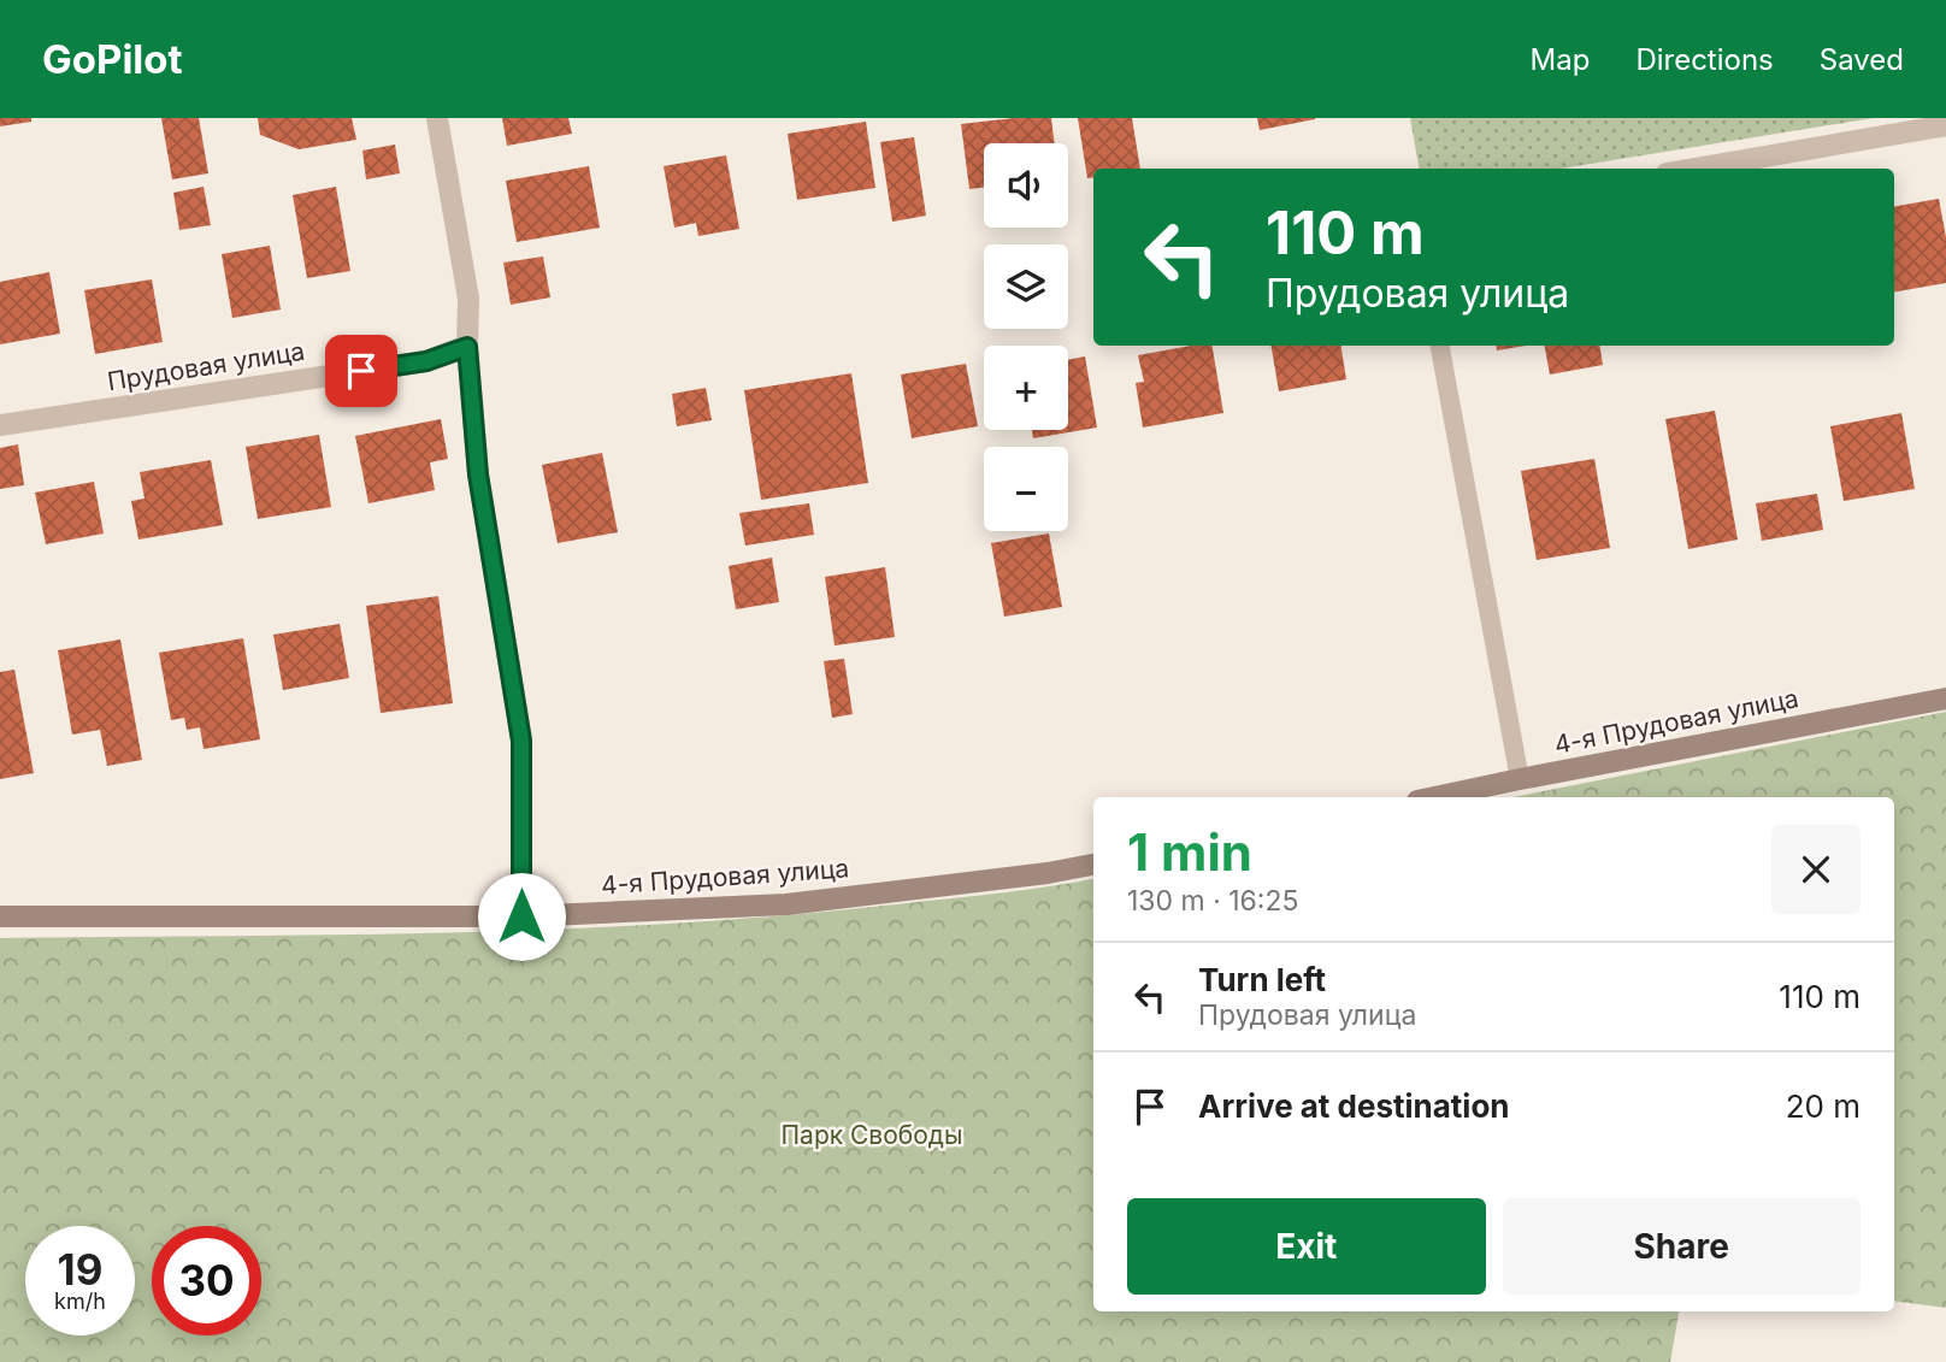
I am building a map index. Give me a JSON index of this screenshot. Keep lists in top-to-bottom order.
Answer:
{
  "streets": {
    "main road": ["4-я Прудовая улица"],
    "street": ["Прудовая улица"]
  },
  "parks": ["Парк Свободы"],
  "page": {
    "header": "GoPilot",
    "nav": ["Map", "Directions", "Saved"],
    "map_buttons": ["+", "−"],
    "turn": ["110 m", "Прудовая улица"],
    "heading": ["1 min", "130 m · 16:25"],
    "list": [
      {
        "name": "Turn left",
        "note": "Прудовая улица",
        "value": "110 m"
      },
      {
        "name": "Arrive at destination",
        "value": "20 m"
      }
    ],
    "buttons": ["Exit", "Share"],
    "speed": "19 km/h",
    "limit": "30"
  }
}
